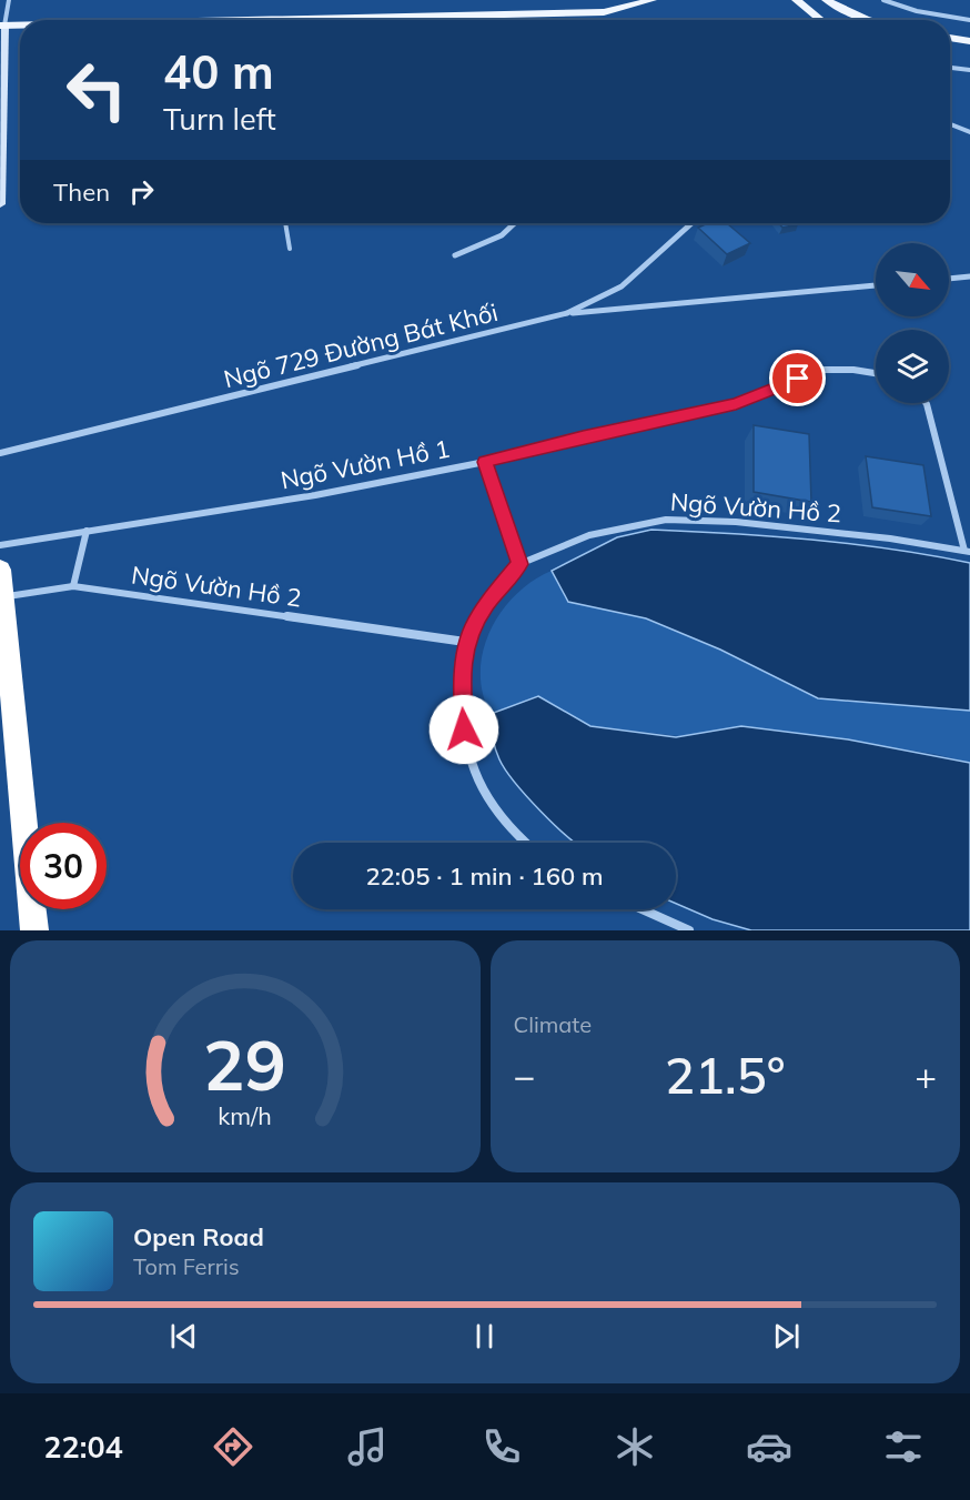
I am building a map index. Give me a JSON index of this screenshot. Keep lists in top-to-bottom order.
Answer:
{
  "streets": {
    "street": ["Ngõ 729 Đường Bát Khối", "Ngõ Vườn Hồ 1", "Ngõ Vườn Hồ 2"]
  },
  "north": "bottom right",
  "page": {
    "turn": ["40 m", "Turn left"],
    "then": "Then",
    "limit": "30",
    "trip": "22:05 · 1 min · 160 m",
    "tile": "Climate",
    "heat": ["−", "21.5°", "+"],
    "song": ["Open Road", "Tom Ferris"],
    "tabs": "22:04",
    "gauge": ["29", "km/h"]
  }
}
